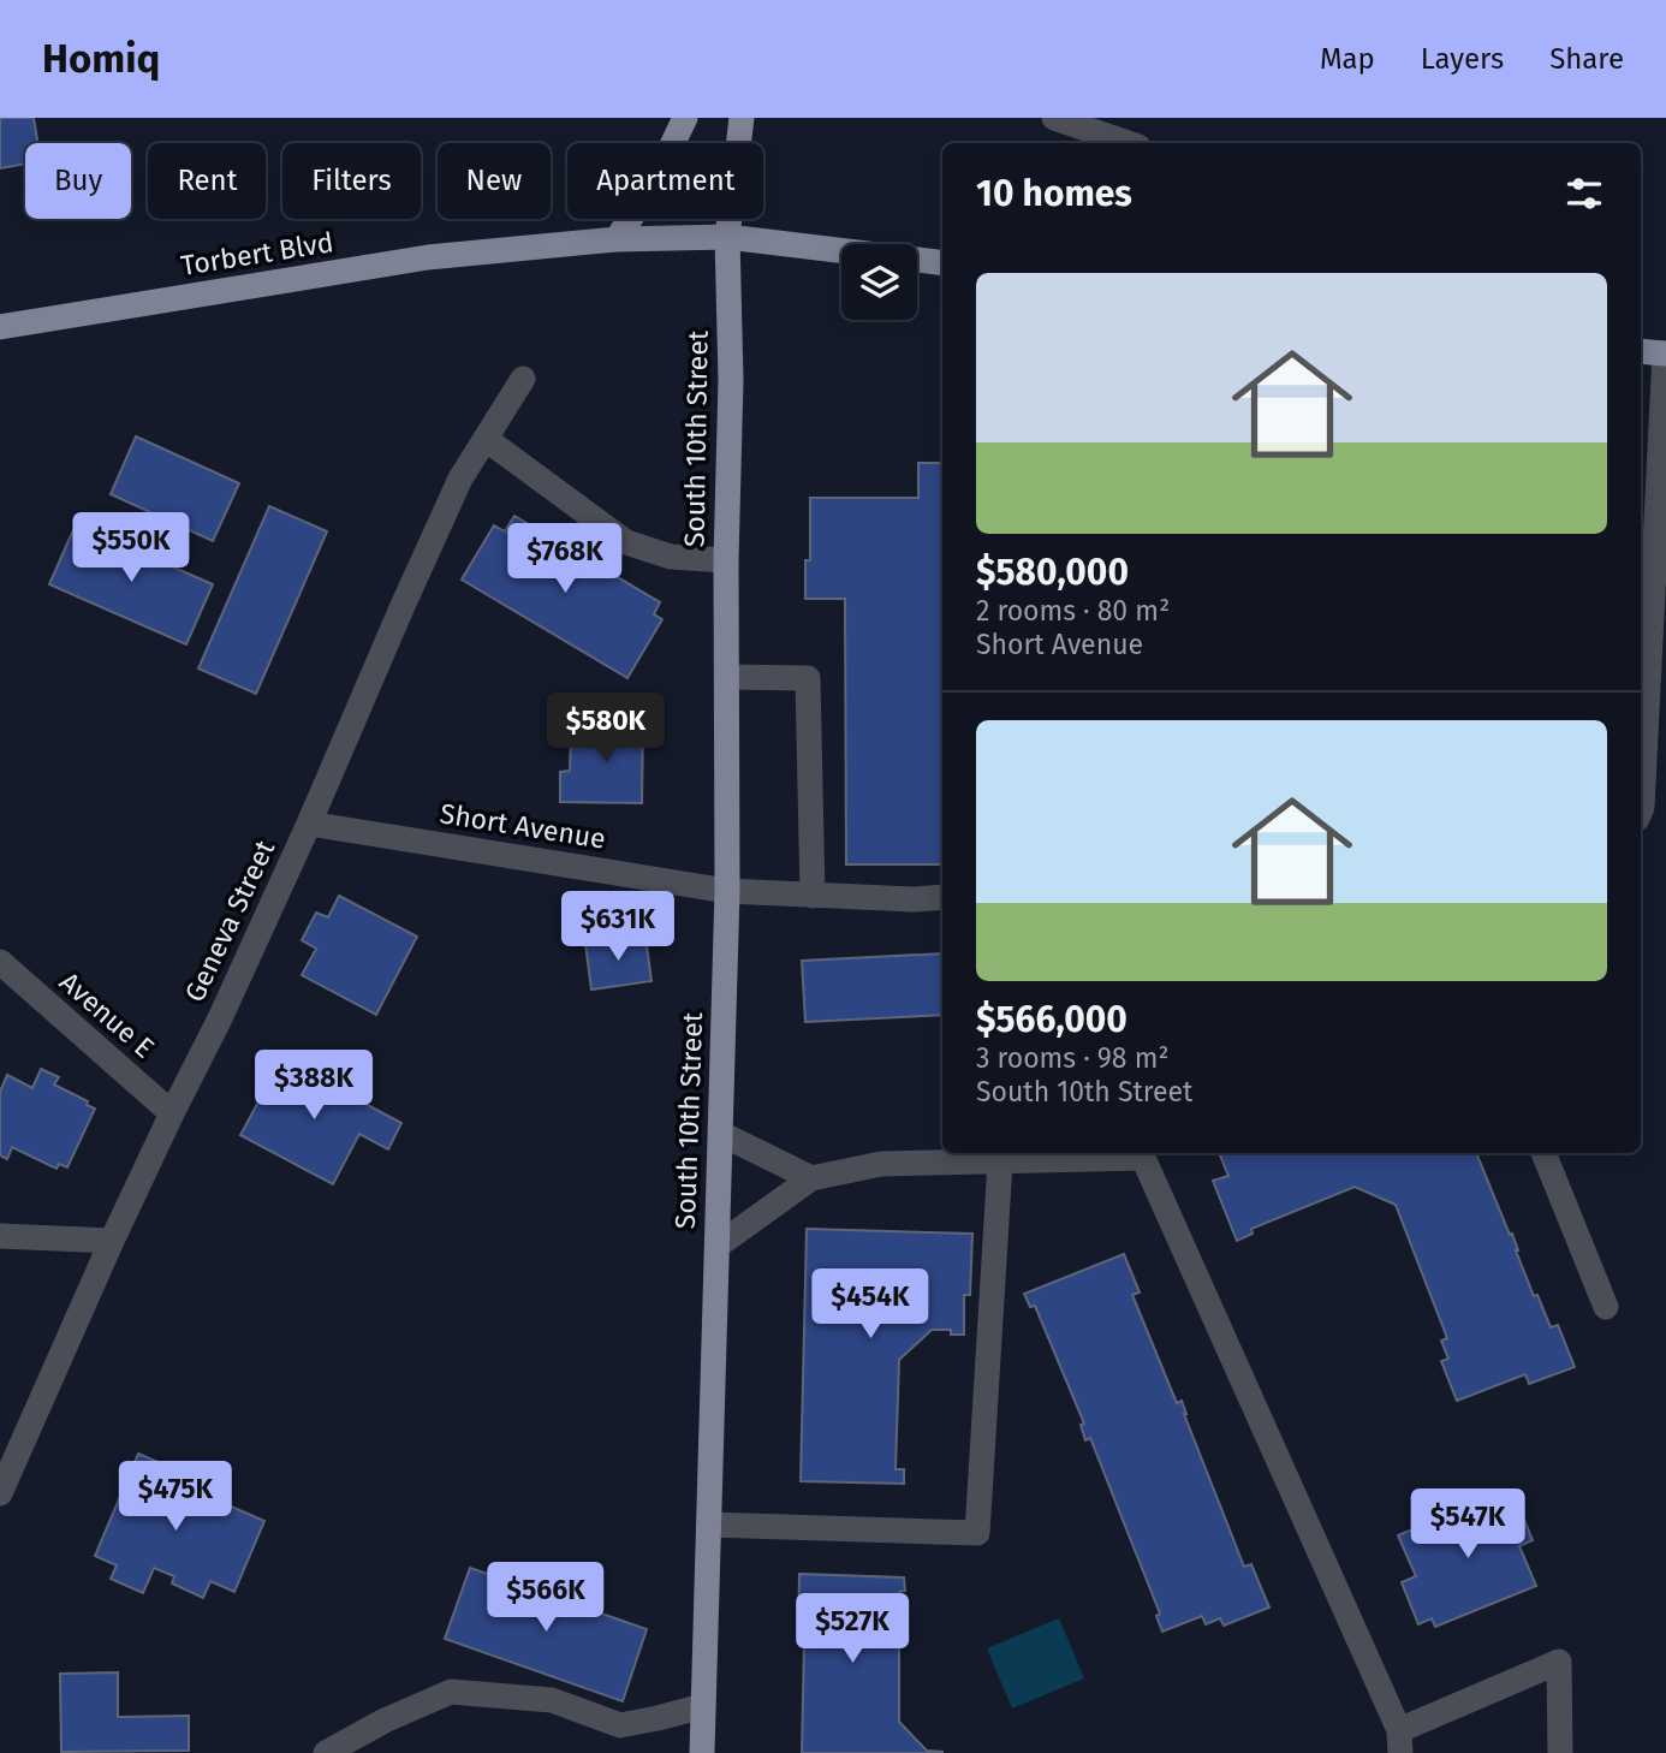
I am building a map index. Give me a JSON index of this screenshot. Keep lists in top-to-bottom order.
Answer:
{
  "streets": {
    "main road": ["Torbert Blvd", "South 10th Street"],
    "street": ["Short Avenue", "Geneva Street", "Avenue E"]
  },
  "crossings": [
    ["Torbert Blvd", "South 10th Street"],
    ["South 10th Street", "Short Avenue"],
    ["Short Avenue", "Geneva Street"],
    ["Geneva Street", "Avenue E"]
  ],
  "page": {
    "header": "Homiq",
    "nav": ["Map", "Layers", "Share"],
    "chip": [
      "Buy",
      "Rent",
      "Filters",
      "New",
      "Apartment"
    ],
    "heading": "10 homes",
    "list": [
      {
        "name": "$580,000",
        "note": "2 rooms · 80 m² · Short Avenue"
      },
      {
        "name": "$566,000",
        "note": "3 rooms · 98 m² · South 10th Street"
      }
    ],
    "price": [
      "$550K",
      "$768K",
      "$580K",
      "$631K",
      "$388K",
      "$454K",
      "$475K",
      "$547K",
      "$566K",
      "$527K"
    ]
  }
}
